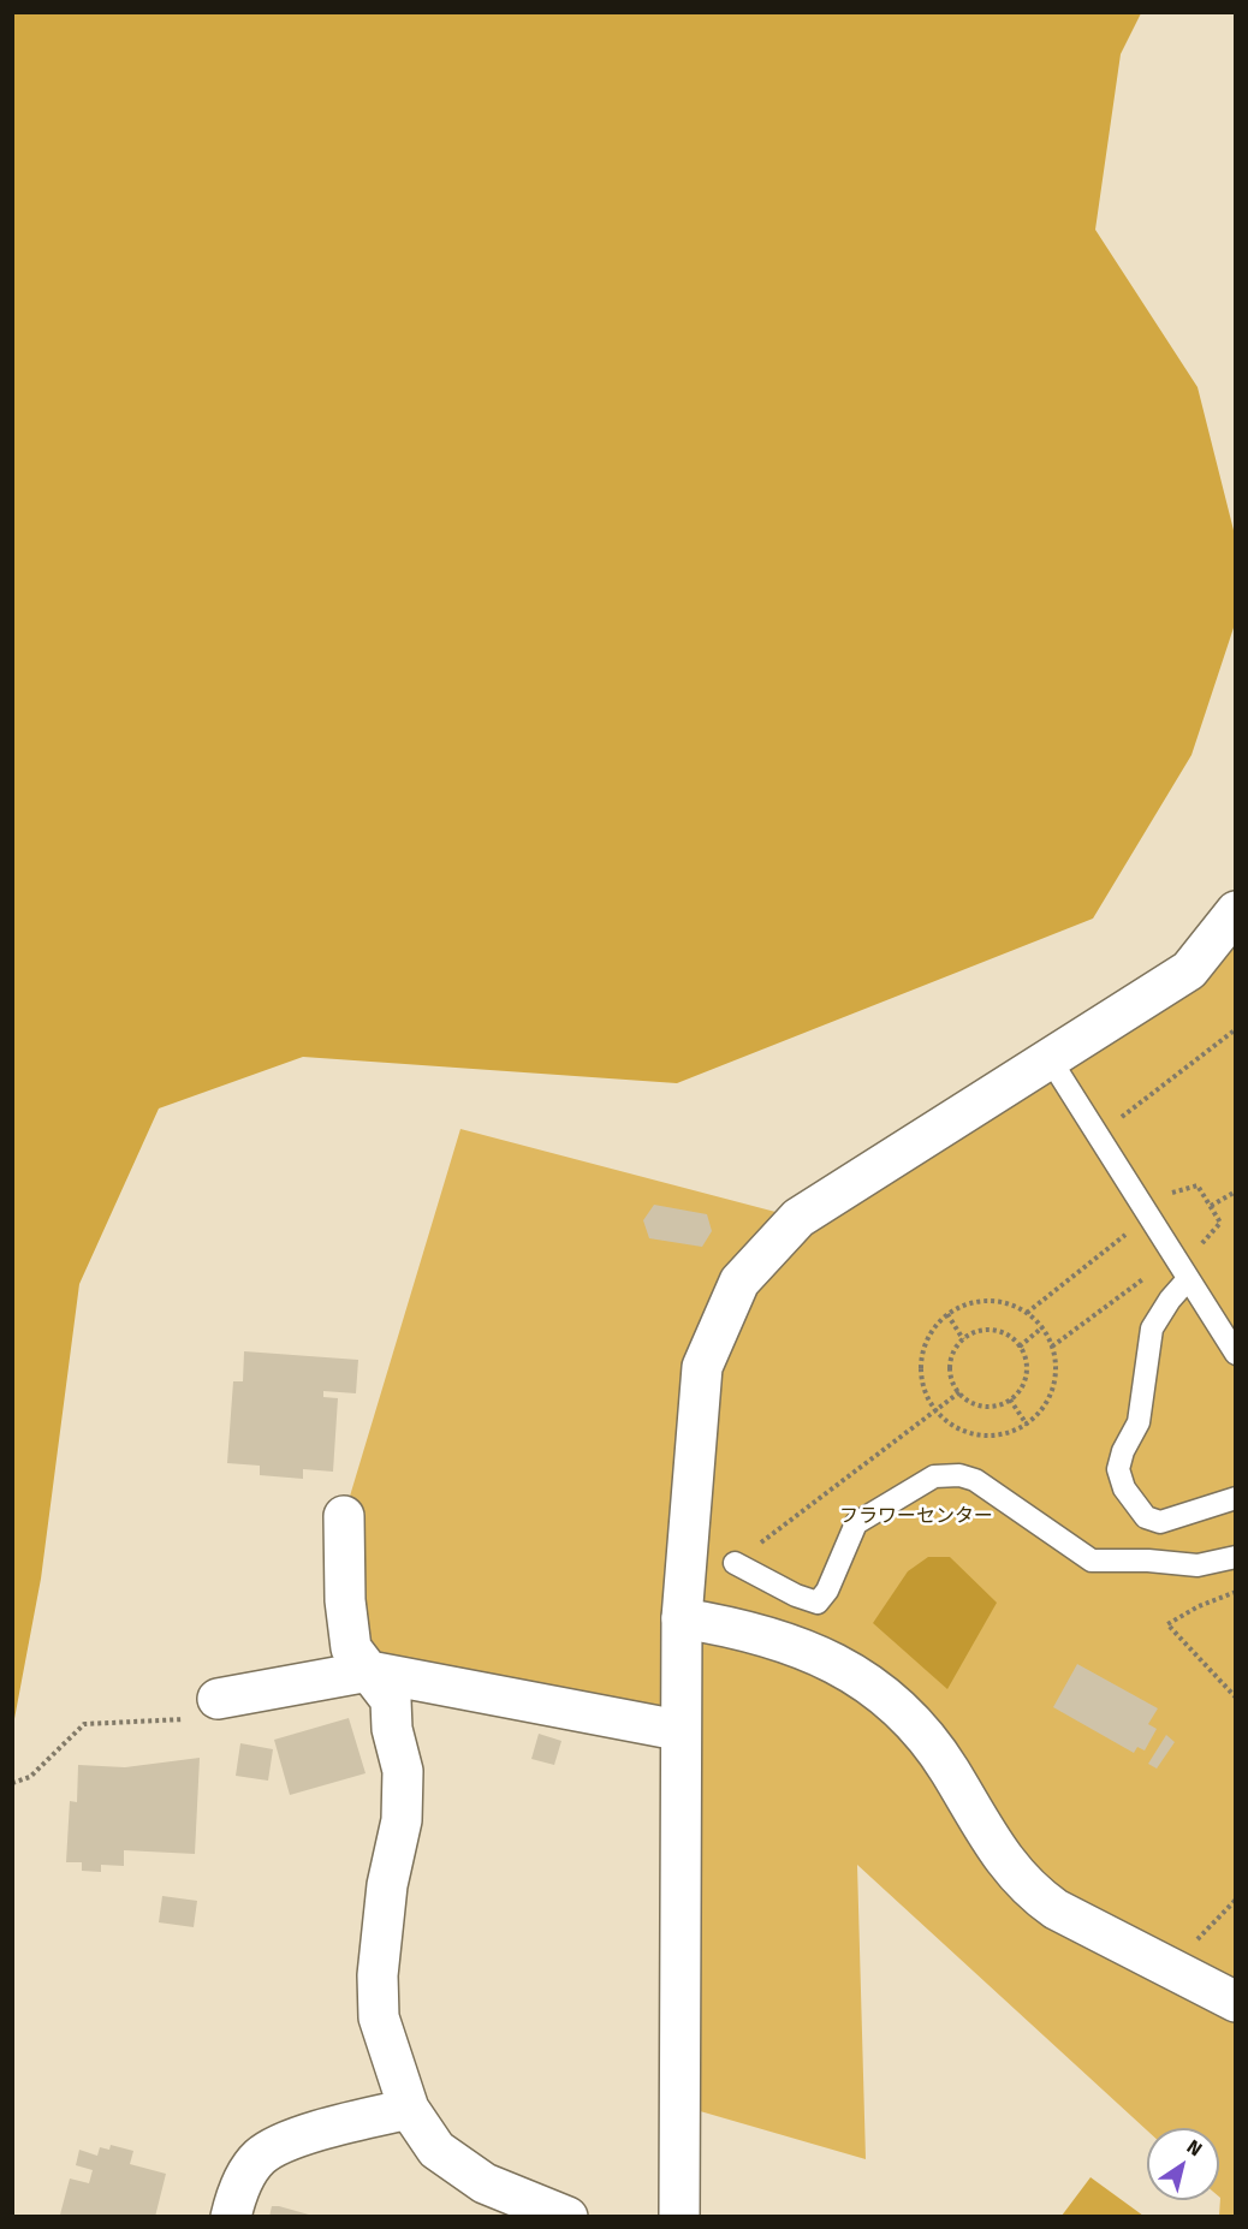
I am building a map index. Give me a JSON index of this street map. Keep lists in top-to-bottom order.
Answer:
{
  "parks": ["フラワーセンター"],
  "north": "top right"
}
